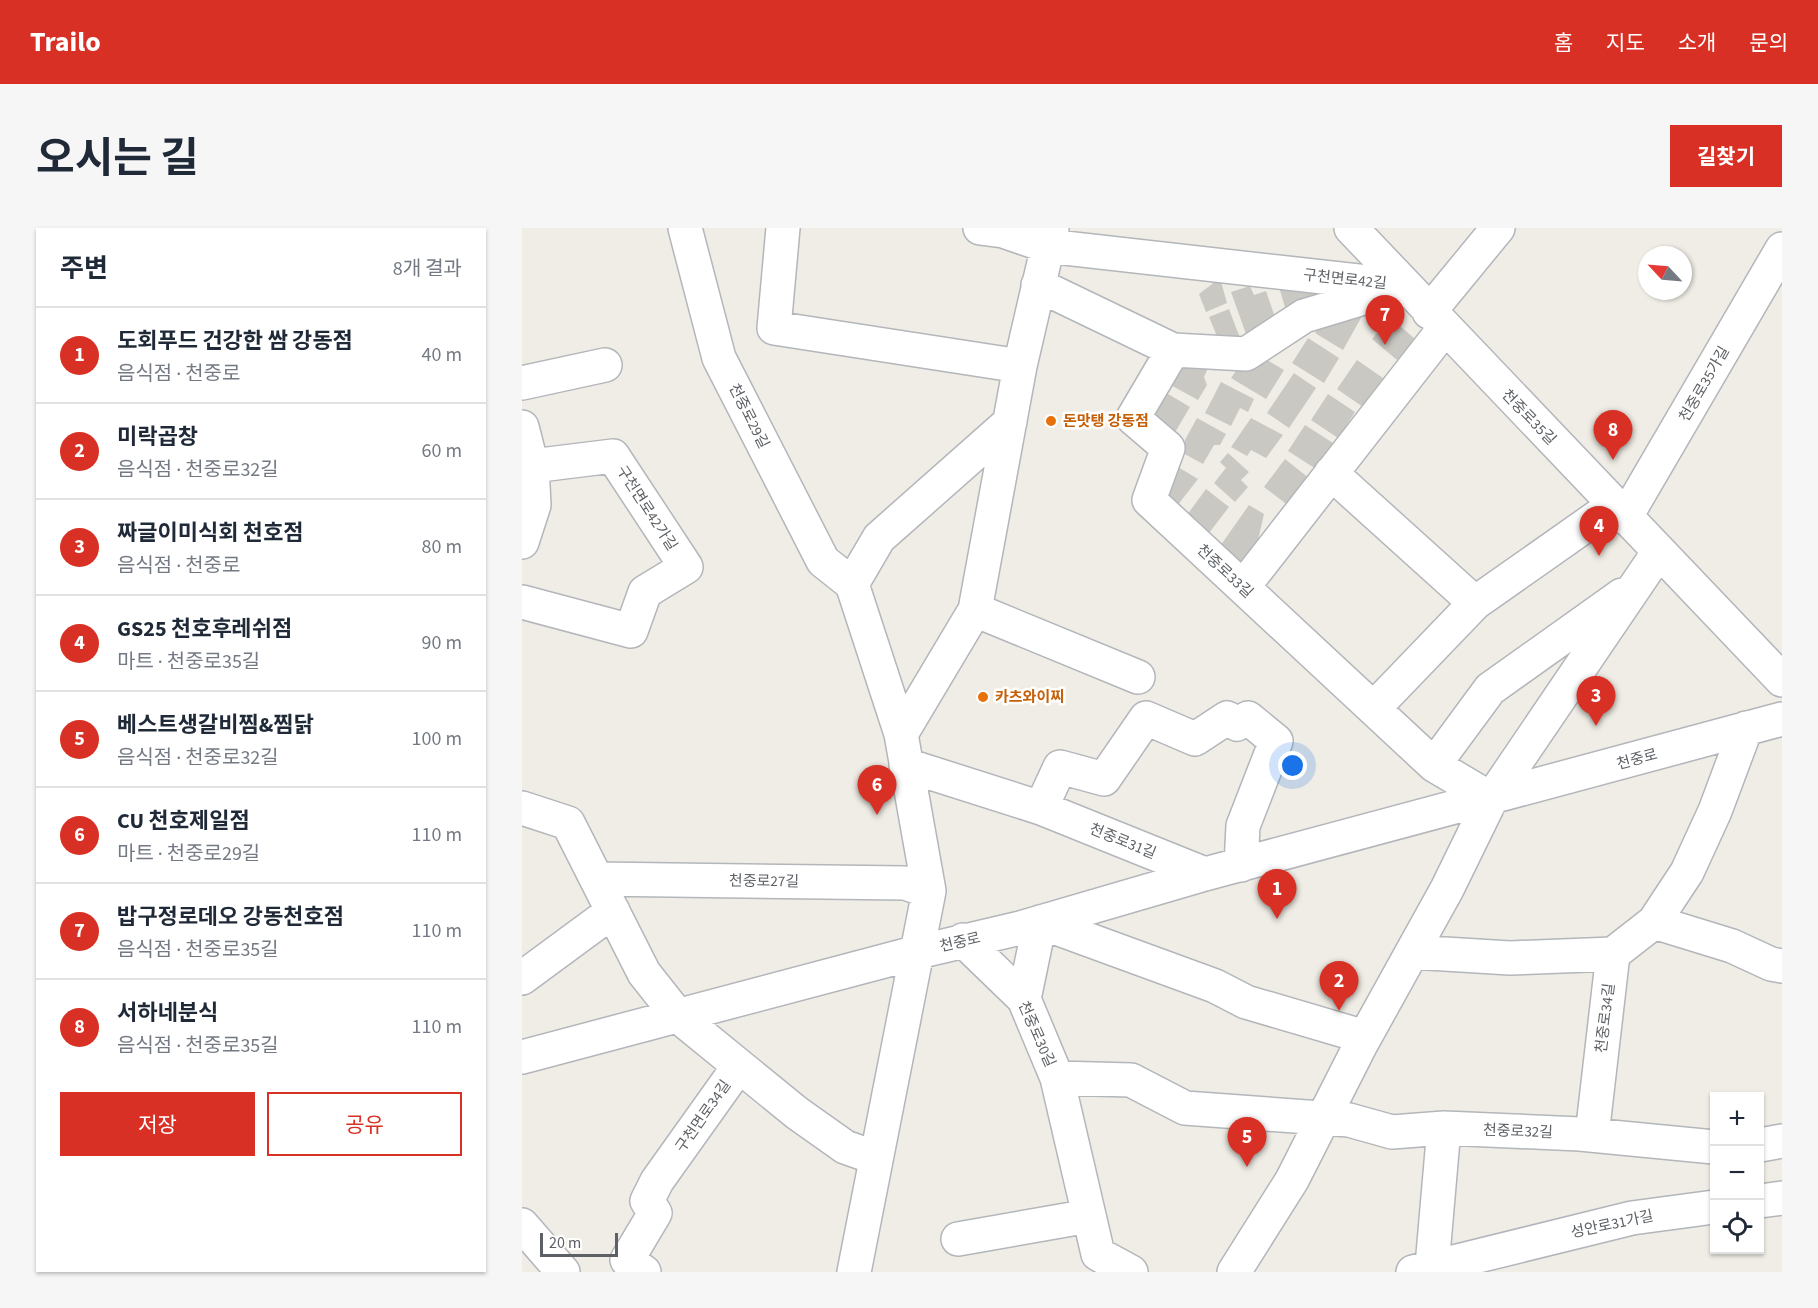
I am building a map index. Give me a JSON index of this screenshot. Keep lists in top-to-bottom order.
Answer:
{
  "streets": {
    "street": [
      "구천면로42길",
      "천중로35가길",
      "천중로29길",
      "천중로35길",
      "구천면로42가길",
      "천중로33길",
      "천중로",
      "천중로31길",
      "천중로27길",
      "천중로34길",
      "천중로30길",
      "구천면로34길",
      "천중로32길",
      "성안로31가길"
    ]
  },
  "crossings": [
    ["구천면로42길", "천중로35길"],
    ["구천면로42길", "천중로33길"],
    ["천중로35가길", "천중로35길"],
    ["천중로33길", "천중로"],
    ["천중로", "천중로31길"],
    ["천중로", "천중로30길"],
    ["천중로34길", "천중로32길"],
    ["천중로30길", "천중로32길"]
  ],
  "places": ["돈맛탱 강동점", "카츠와이찌"],
  "scale_bar": "20 m",
  "north": "top left",
  "page": {
    "header": "Trailo",
    "nav": [
      "홈",
      "지도",
      "소개",
      "문의"
    ],
    "title": "오시는 길",
    "buttons": [
      "길찾기",
      ["저장", "공유"]
    ],
    "heading": ["주변", "8개 결과"],
    "pins": [
      "7",
      "8",
      "4",
      "3",
      "6",
      "1",
      "2",
      "5"
    ],
    "list": [
      {
        "mark": "1",
        "name": "도회푸드 건강한 쌈 강동점",
        "note": "음식점 · 천중로",
        "value": "40 m"
      },
      {
        "mark": "2",
        "name": "미락곱창",
        "note": "음식점 · 천중로32길",
        "value": "60 m"
      },
      {
        "mark": "3",
        "name": "짜글이미식회 천호점",
        "note": "음식점 · 천중로",
        "value": "80 m"
      },
      {
        "mark": "4",
        "name": "GS25 천호후레쉬점",
        "note": "마트 · 천중로35길",
        "value": "90 m"
      },
      {
        "mark": "5",
        "name": "베스트생갈비찜&찜닭",
        "note": "음식점 · 천중로32길",
        "value": "100 m"
      },
      {
        "mark": "6",
        "name": "CU 천호제일점",
        "note": "마트 · 천중로29길",
        "value": "110 m"
      },
      {
        "mark": "7",
        "name": "밥구정로데오 강동천호점",
        "note": "음식점 · 천중로35길",
        "value": "110 m"
      },
      {
        "mark": "8",
        "name": "서하네분식",
        "note": "음식점 · 천중로35길",
        "value": "110 m"
      }
    ],
    "map_buttons": ["+", "−"],
    "scale": "20 m"
  }
}
